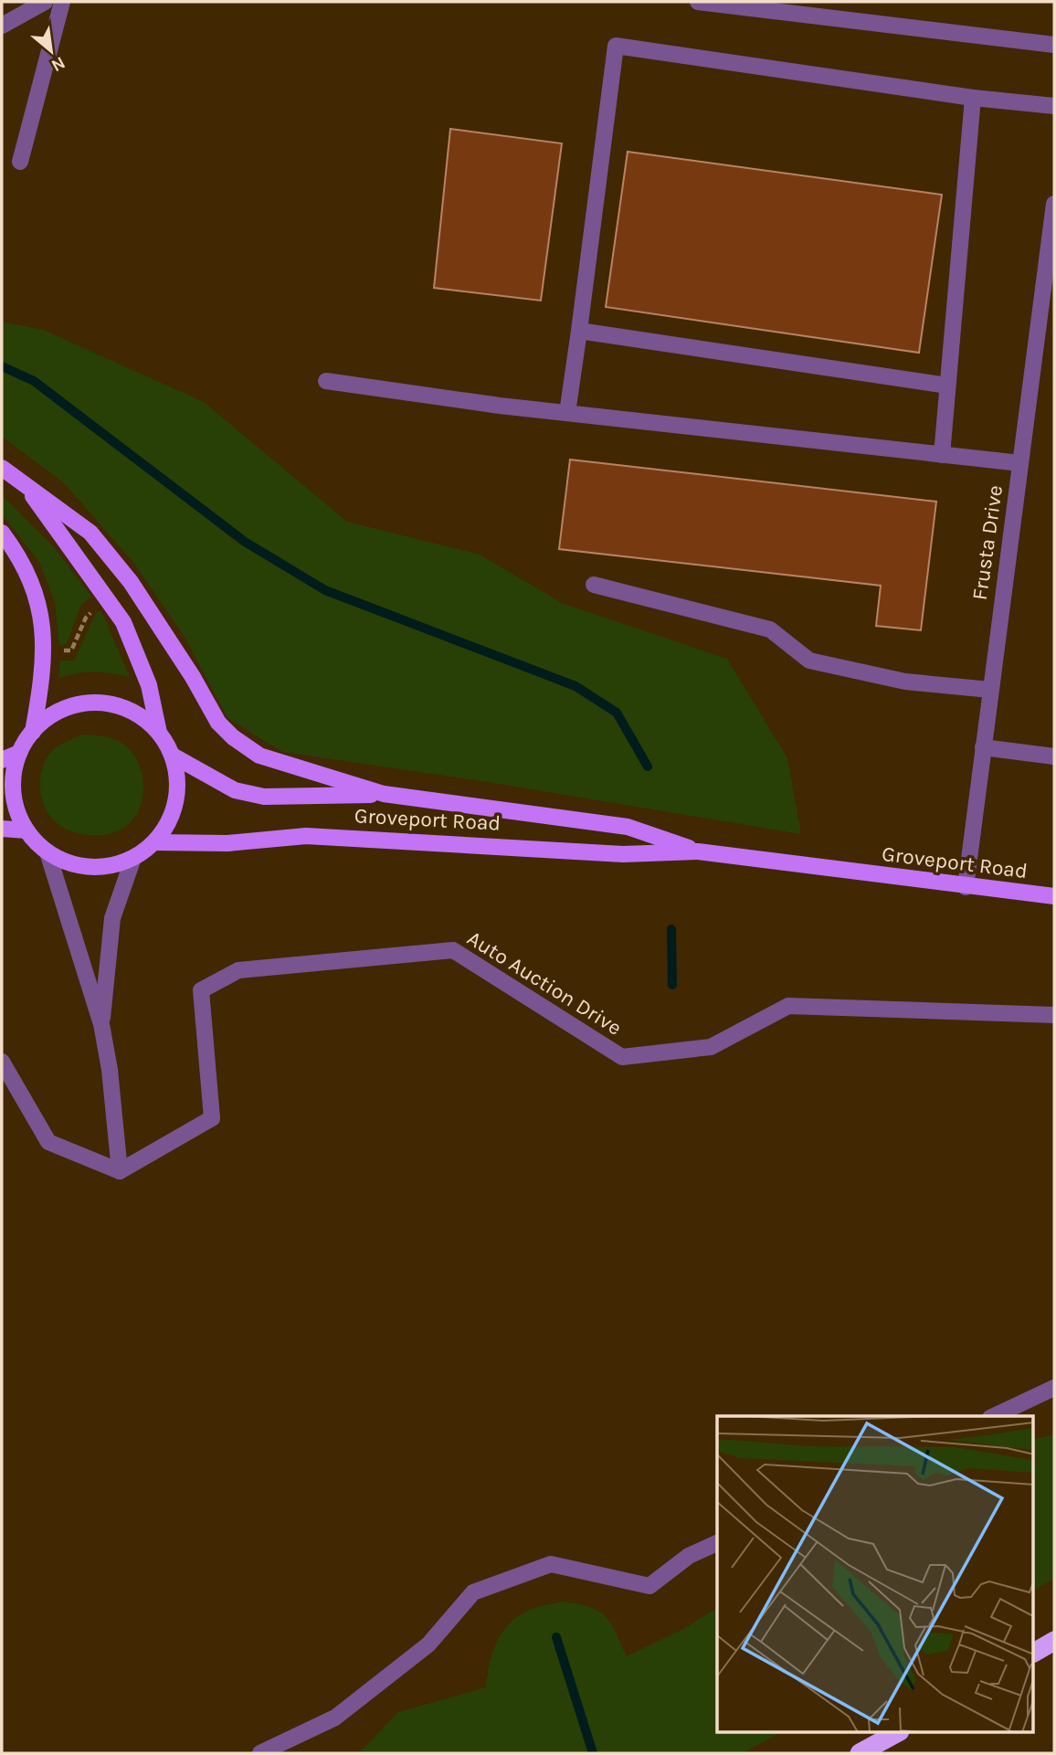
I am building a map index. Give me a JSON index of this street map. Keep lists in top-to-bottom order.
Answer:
{
  "streets": {
    "main road": ["Groveport Road"],
    "street": ["Frusta Drive", "Auto Auction Drive"]
  },
  "crossings": [
    ["Frusta Drive", "Groveport Road"]
  ],
  "north": "bottom right"
}
